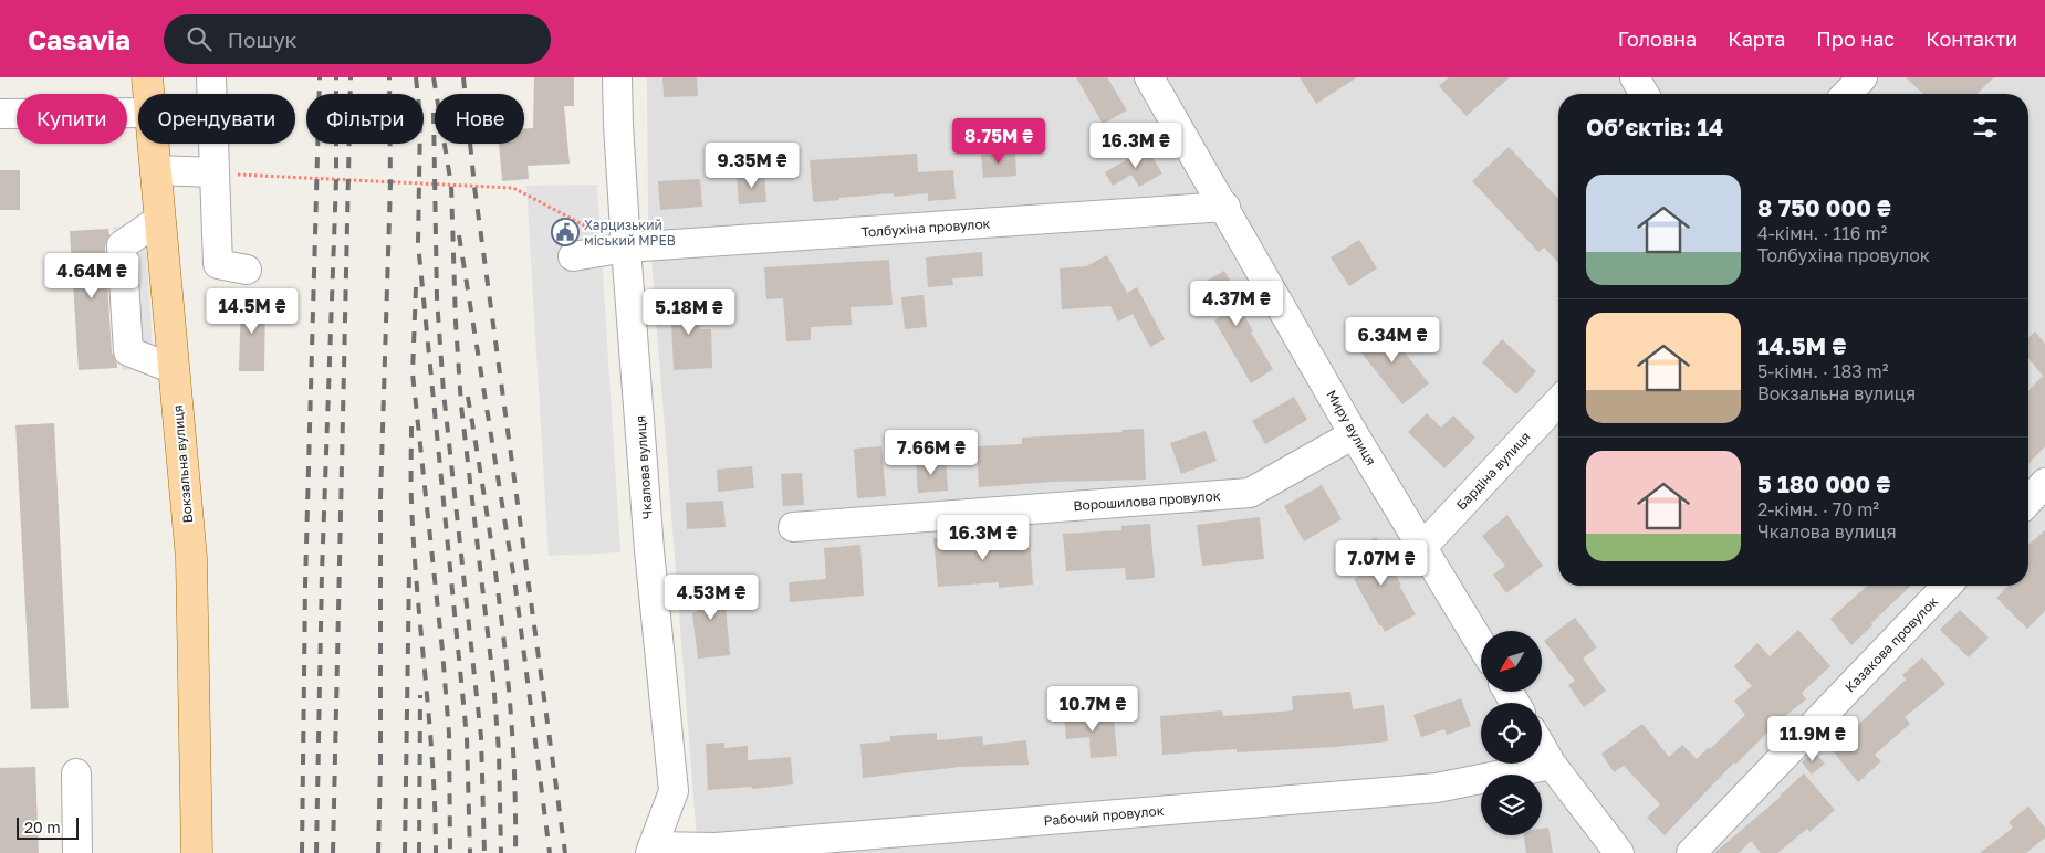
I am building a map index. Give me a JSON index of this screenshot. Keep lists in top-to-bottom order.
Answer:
{
  "streets": {
    "main road": ["Вокзальна вулиця"],
    "street": [
      "Толбухіна провулок",
      "Миру вулиця",
      "Чкалова вулиця",
      "Бардіна вулиця",
      "Ворошилова провулок",
      "Казакова провулок",
      "Рабочий провулок"
    ]
  },
  "crossings": [
    ["Толбухіна провулок", "Миру вулиця"],
    ["Толбухіна провулок", "Чкалова вулиця"],
    ["Миру вулиця", "Бардіна вулиця"],
    ["Миру вулиця", "Ворошилова провулок"],
    ["Чкалова вулиця", "Рабочий провулок"]
  ],
  "places": {
    "public building": ["Харцизький міський МРЕВ"]
  },
  "scale_bar": "20 m",
  "north": "bottom left",
  "page": {
    "header": "Casavia",
    "search": "Пошук",
    "nav": [
      "Головна",
      "Карта",
      "Про нас",
      "Контакти"
    ],
    "chip": [
      "Купити",
      "Орендувати",
      "Фільтри",
      "Нове"
    ],
    "heading": "Об’єктів: 14",
    "price": [
      "8.75M ₴",
      "16.3M ₴",
      "9.35M ₴",
      "4.64M ₴",
      "4.37M ₴",
      "14.5M ₴",
      "5.18M ₴",
      "6.34M ₴",
      "7.66M ₴",
      "16.3M ₴",
      "7.07M ₴",
      "4.53M ₴",
      "10.7M ₴",
      "11.9M ₴"
    ],
    "list": [
      {
        "name": "8 750 000 ₴",
        "note": "4-кімн. · 116 m² · Толбухіна провулок"
      },
      {
        "name": "14.5M ₴",
        "note": "5-кімн. · 183 m² · Вокзальна вулиця"
      },
      {
        "name": "5 180 000 ₴",
        "note": "2-кімн. · 70 m² · Чкалова вулиця"
      }
    ],
    "scale": "20 m"
  }
}
